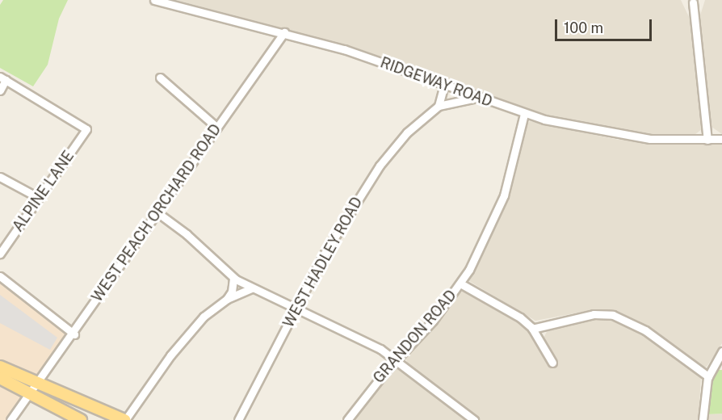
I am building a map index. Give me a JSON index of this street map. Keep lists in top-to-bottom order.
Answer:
{
  "streets": {
    "street": [
      "RIDGEWAY ROAD",
      "ALPINE LANE",
      "WEST PEACH ORCHARD ROAD",
      "WEST HADLEY ROAD",
      "GRANDON ROAD"
    ]
  },
  "crossings": [
    ["RIDGEWAY ROAD", "WEST PEACH ORCHARD ROAD"],
    ["RIDGEWAY ROAD", "WEST HADLEY ROAD"],
    ["RIDGEWAY ROAD", "GRANDON ROAD"]
  ],
  "scale_bar": "100 m"
}
